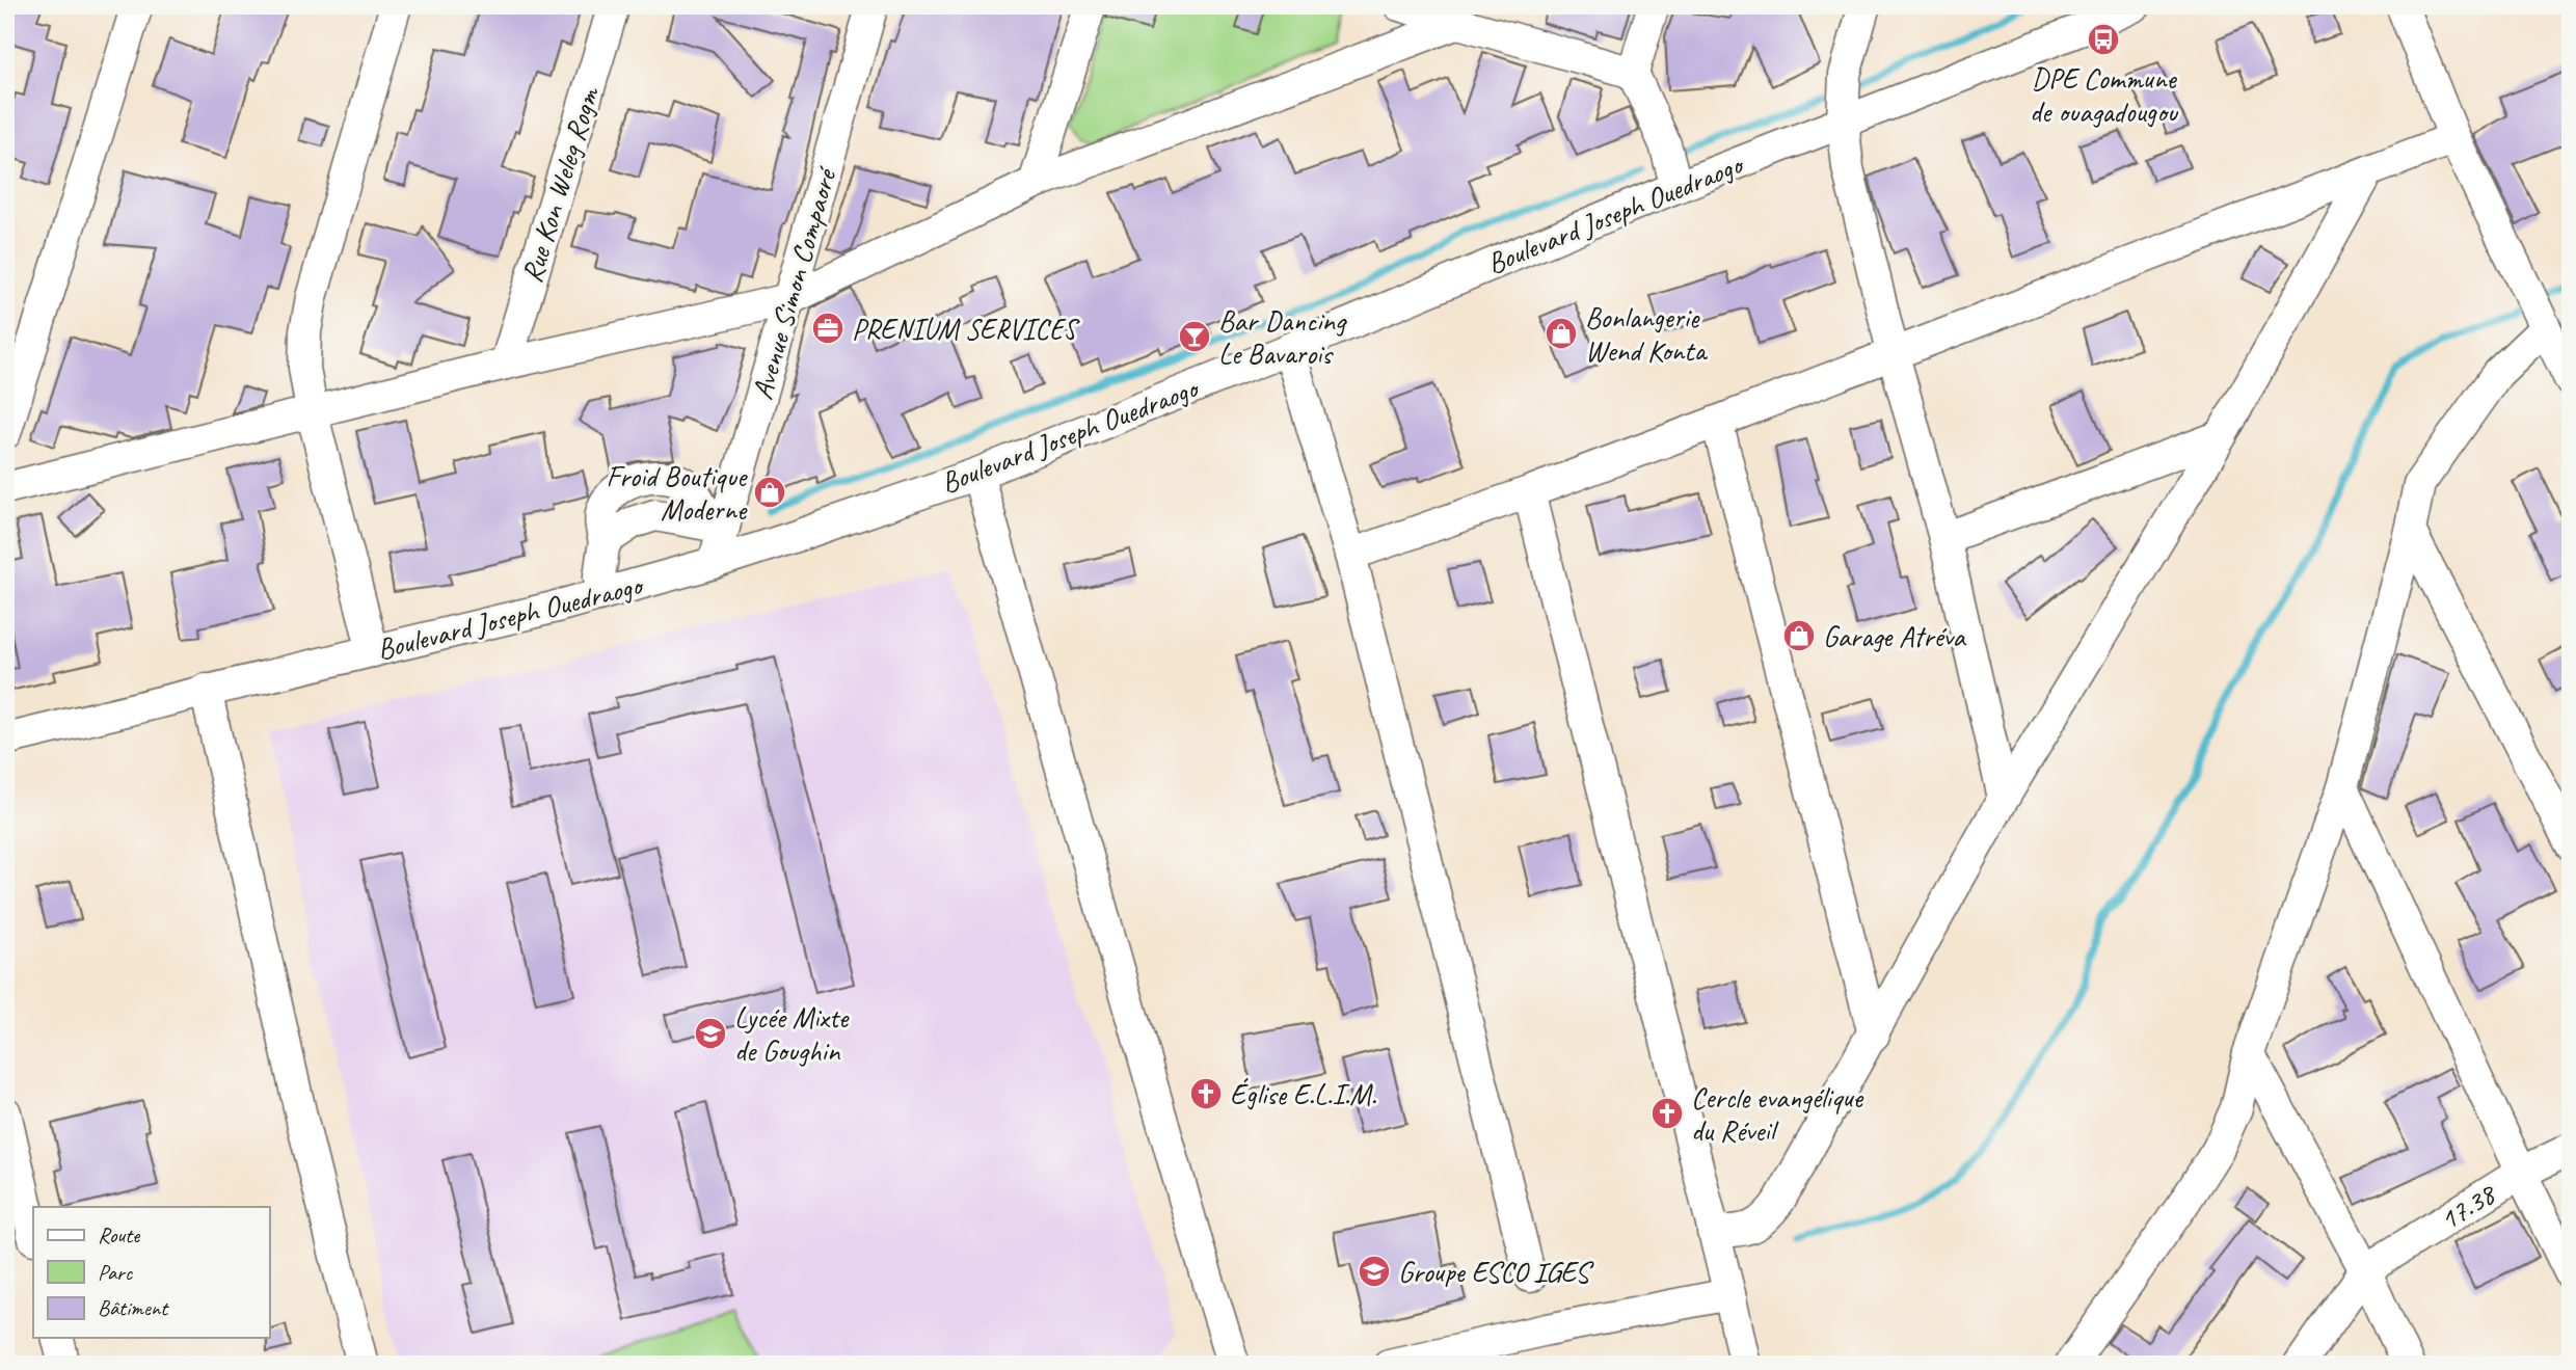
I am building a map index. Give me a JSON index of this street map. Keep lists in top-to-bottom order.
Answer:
{
  "streets": {
    "street": [
      "Rue Kon Weleg Rogm",
      "Boulevard Joseph Ouedraogo",
      "Avenue Simon Compaoré",
      "17.38"
    ]
  },
  "crossings": [
    ["Boulevard Joseph Ouedraogo", "Avenue Simon Compaoré"]
  ],
  "places": {
    "bus stop": ["DPE Commune de ouagadougou"],
    "office": ["PRENIUM SERVICES"],
    "shop": ["Bonlangerie Wend Konta", "Froid Boutique Moderne", "Garage Atréva"],
    "bar": ["Bar Dancing Le Bavarois"],
    "school or university": ["Lycée Mixte de Goughin", "Groupe ESCO IGES"],
    "church": ["Église E.L.I.M.", "Cercle evangélique du Réveil"]
  },
  "legend": ["Route", "Parc", "Bâtiment"]
}
